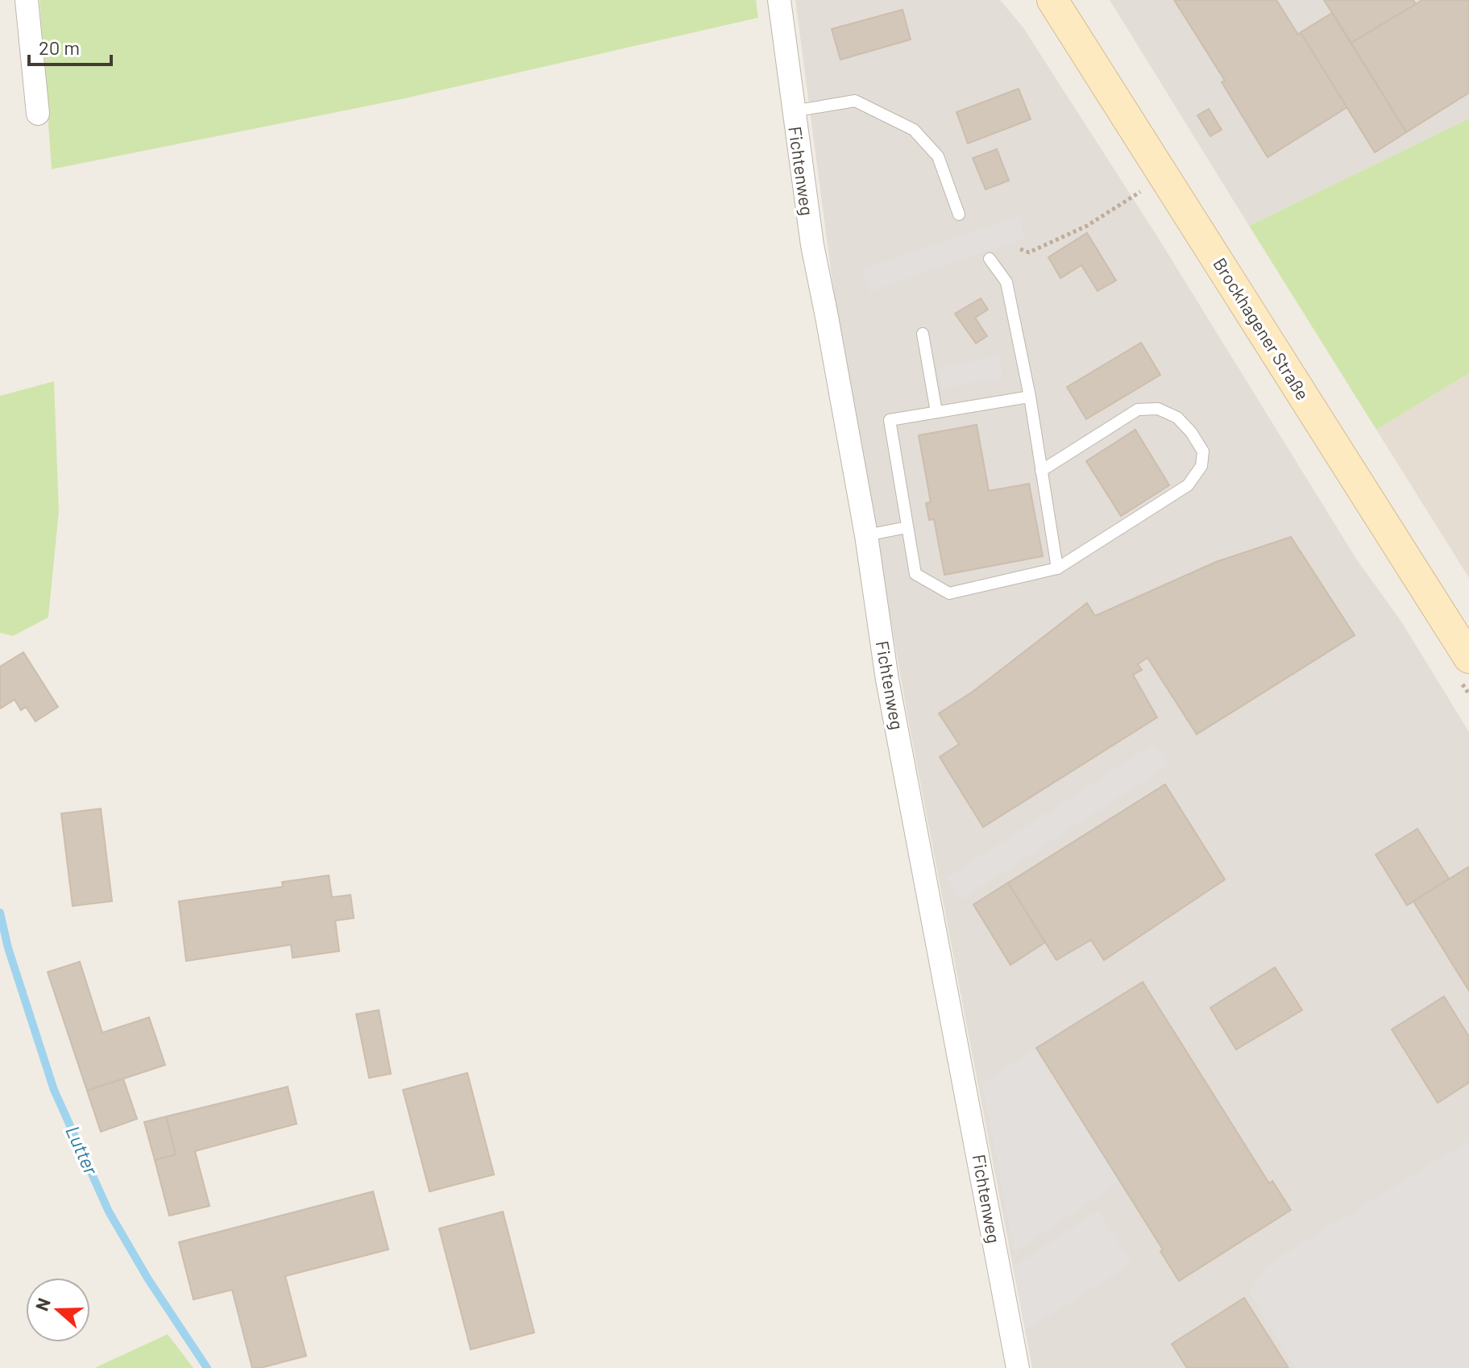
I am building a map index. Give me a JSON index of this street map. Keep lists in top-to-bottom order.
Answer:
{
  "streets": {
    "main road": ["Brockhagener Straße"],
    "street": ["Fichtenweg"]
  },
  "water": ["Lutter"],
  "scale_bar": "20 m",
  "north": "left"
}
